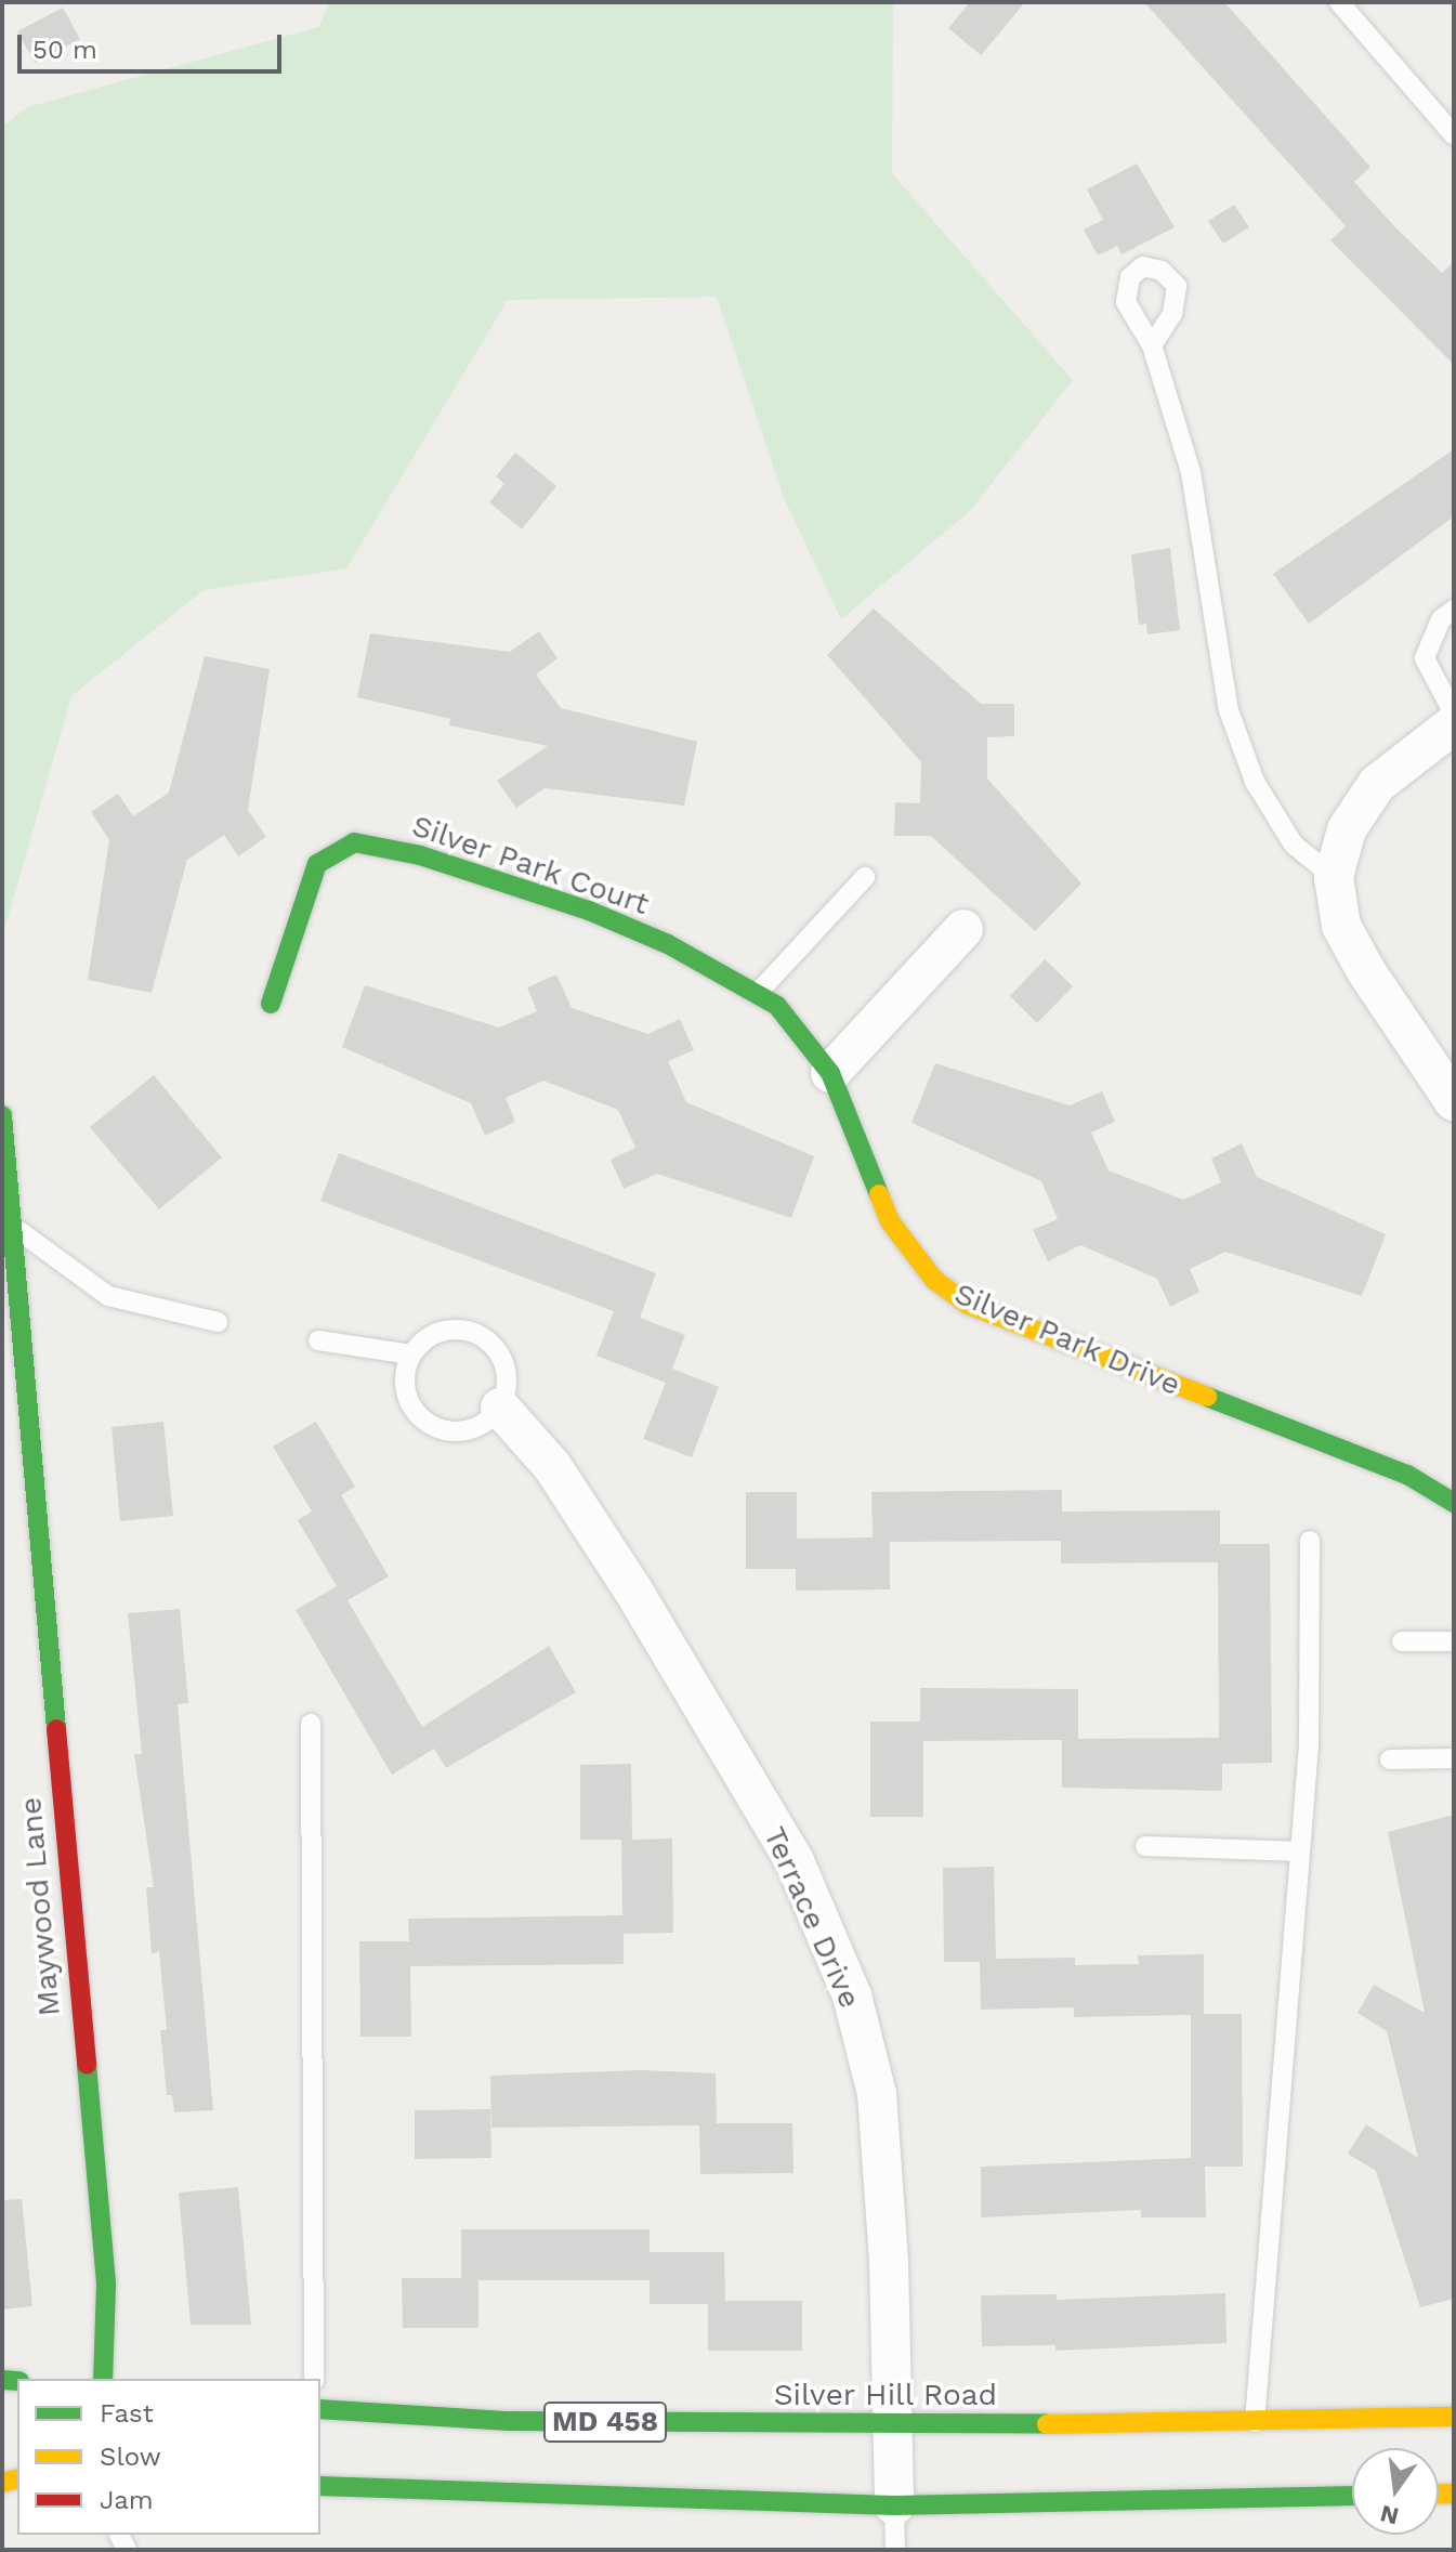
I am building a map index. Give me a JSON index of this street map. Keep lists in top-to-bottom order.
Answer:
{
  "streets": {
    "main road": [
      "Silver Park Court",
      "Silver Park Drive",
      "Maywood Lane",
      "Silver Hill Road",
      "MD 458"
    ],
    "street": ["Terrace Drive"]
  },
  "crossings": [
    ["Silver Park Court", "Silver Park Drive"],
    ["Terrace Drive", "Silver Hill Road"]
  ],
  "legend": ["Fast", "Slow", "Jam"],
  "scale_bar": "50 m",
  "north": "bottom"
}
